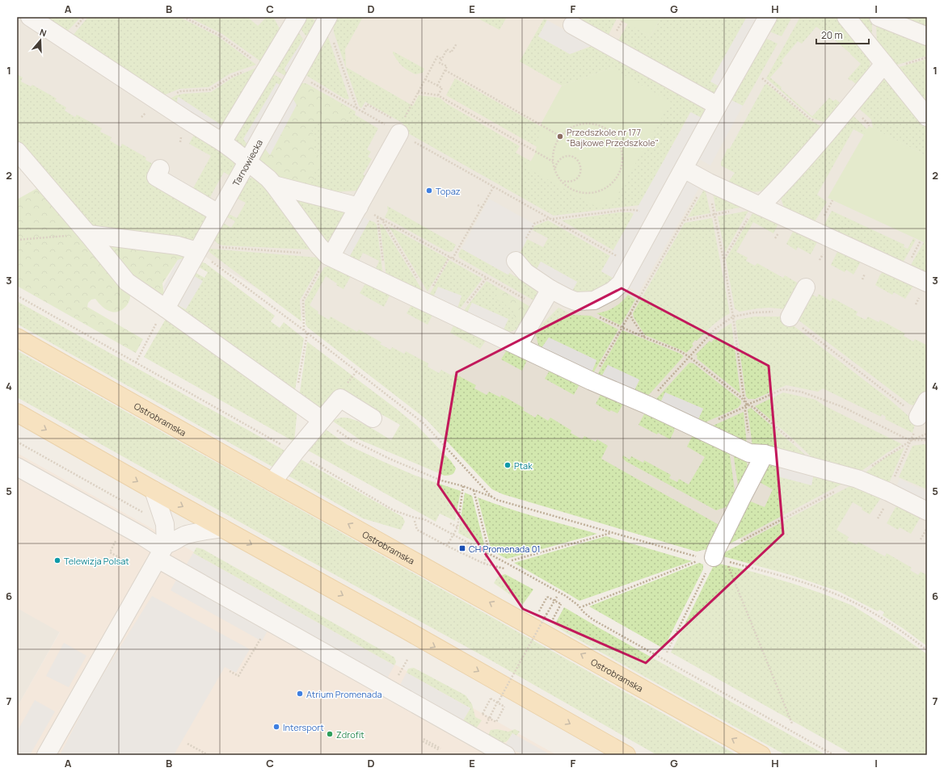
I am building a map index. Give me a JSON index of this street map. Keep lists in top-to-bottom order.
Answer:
{
  "streets": {
    "main road": ["Ostrobramska"],
    "street": ["Tarnowiecka"]
  },
  "places": {
    "other": [
      "Przedszkole nr 177 \"Bajkowe Przedszkole\"",
      "Topaz",
      "Ptak",
      "Telewizja Polsat",
      "Atrium Promenada",
      "Intersport",
      "Zdrofit"
    ],
    "transit": ["CH Promenada 01"]
  },
  "scale_bar": "20 m",
  "north": "top",
  "grid": {
    "columns": [
      "A",
      "B",
      "C",
      "D",
      "E",
      "F",
      "G",
      "H",
      "I"
    ],
    "rows": [
      "1",
      "2",
      "3",
      "4",
      "5",
      "6",
      "7"
    ]
  }
}
